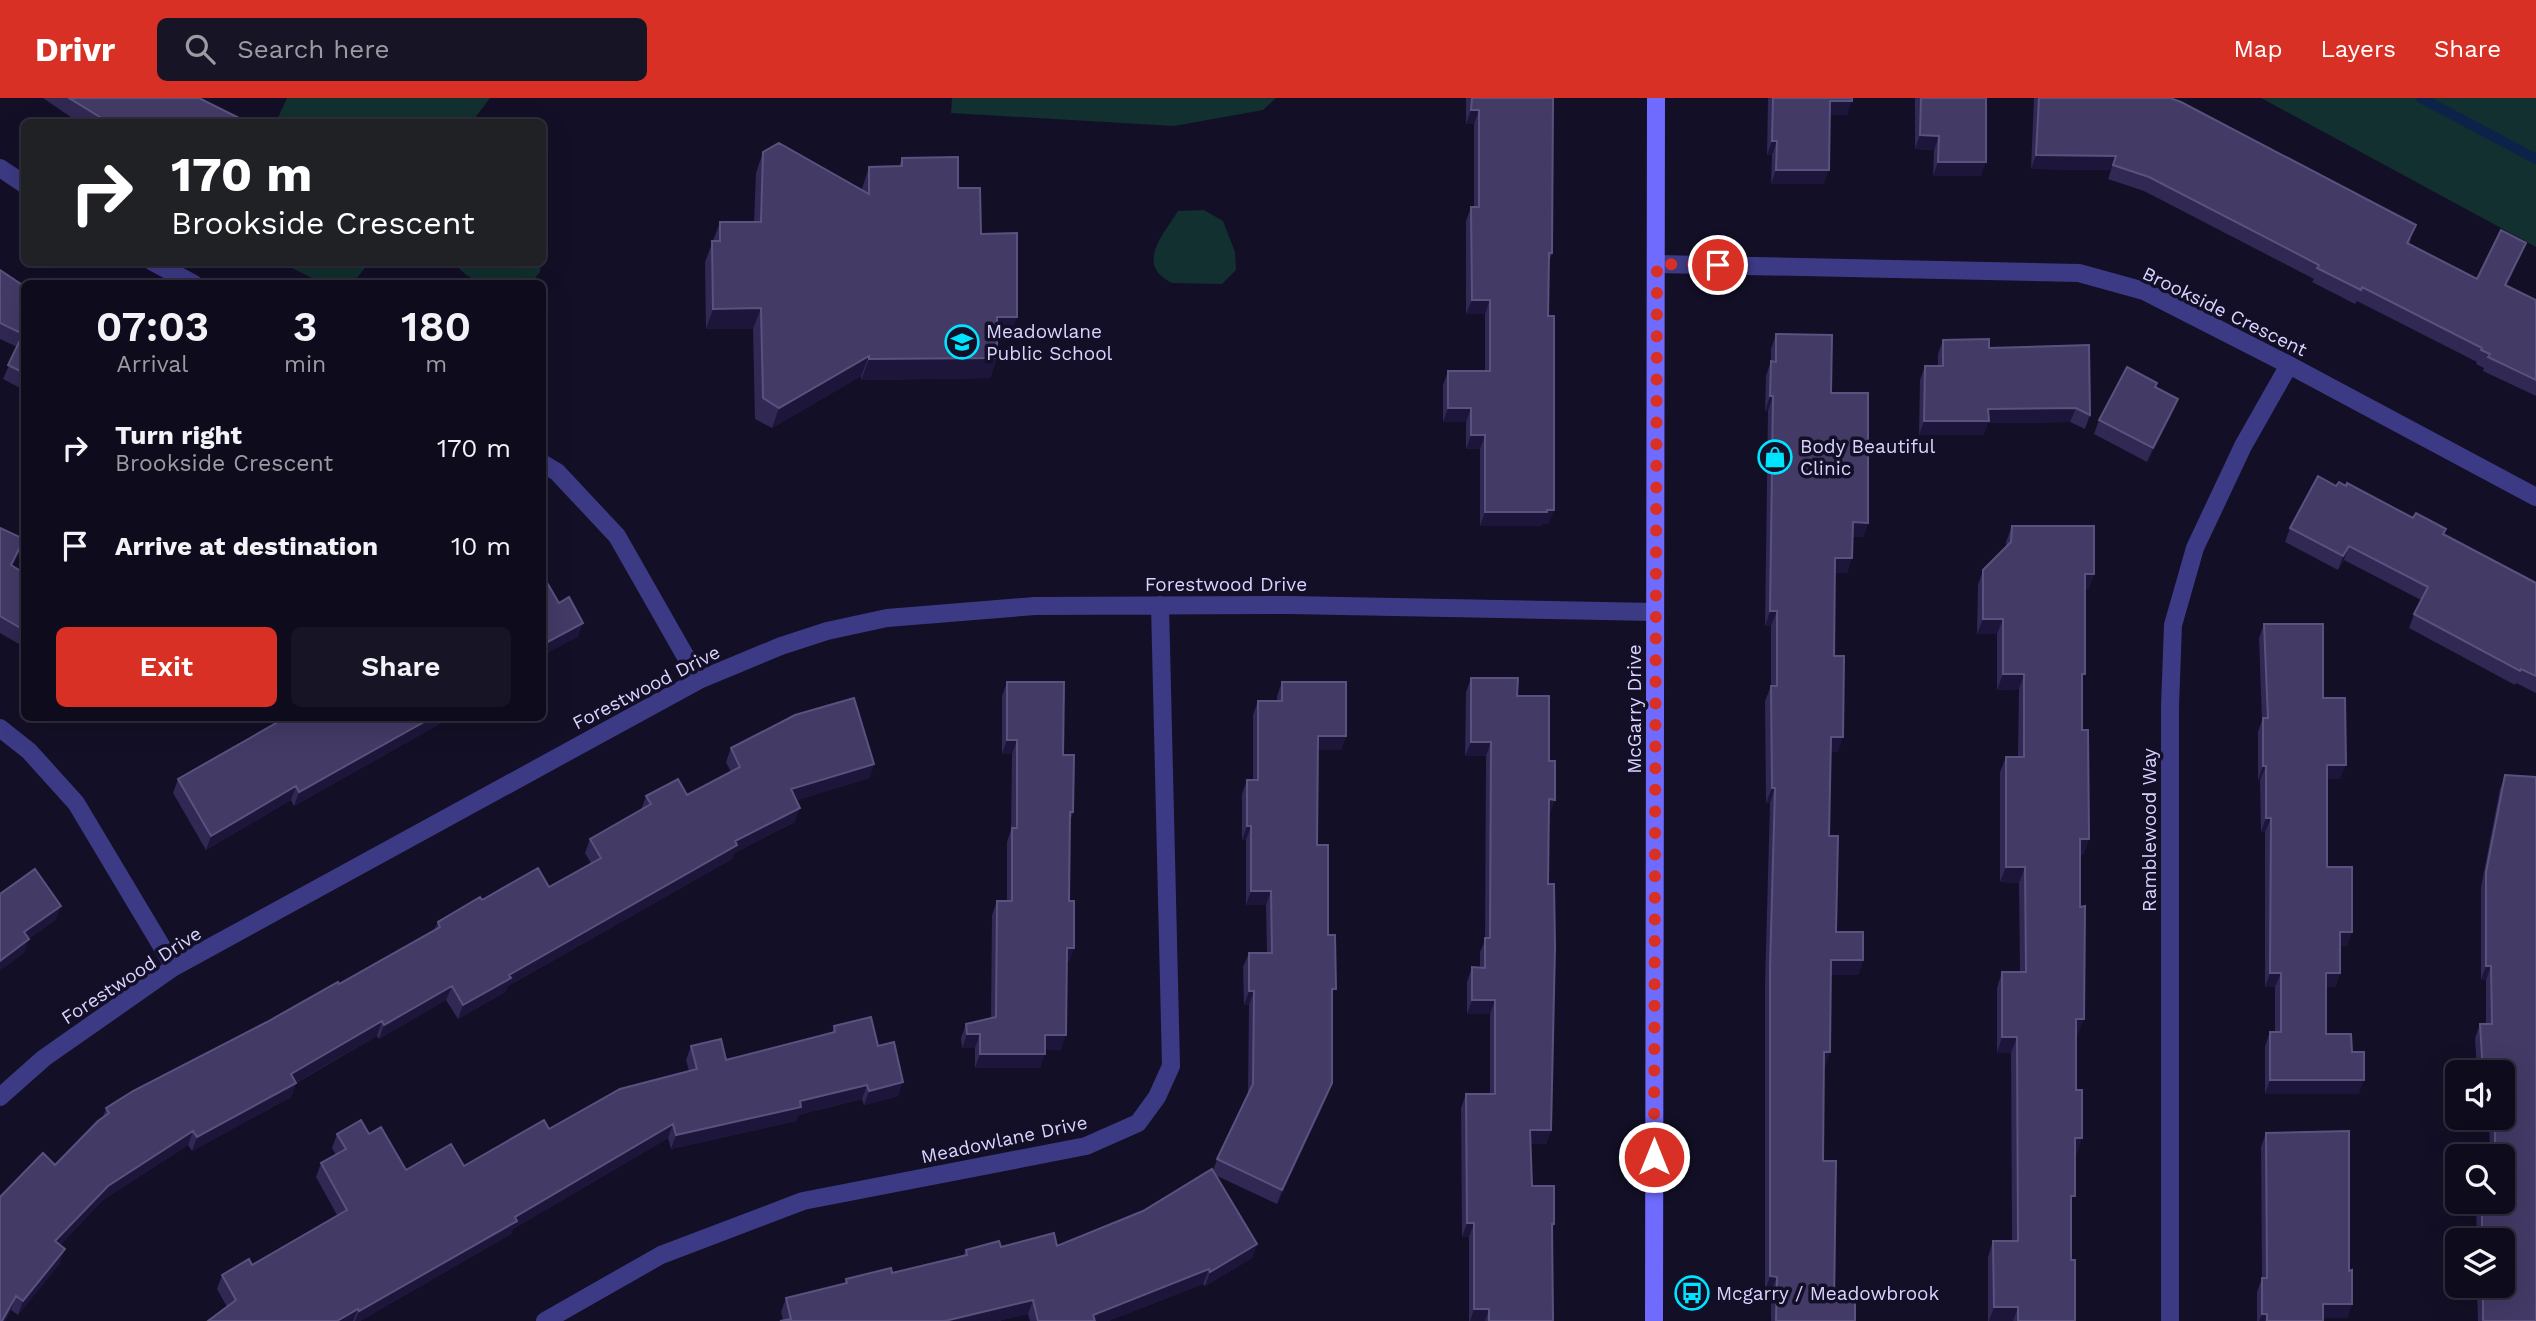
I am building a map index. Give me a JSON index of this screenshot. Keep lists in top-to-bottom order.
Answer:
{
  "streets": {
    "street": [
      "Brookside Crescent",
      "Forestwood Drive",
      "McGarry Drive",
      "Ramblewood Way",
      "Meadowlane Drive"
    ]
  },
  "crossings": [
    ["Brookside Crescent", "McGarry Drive"],
    ["Brookside Crescent", "Ramblewood Way"],
    ["Forestwood Drive", "McGarry Drive"],
    ["Forestwood Drive", "Meadowlane Drive"]
  ],
  "places": {
    "school or university": ["Meadowlane Public School"],
    "shop": ["Body Beautiful Clinic"],
    "bus stop": ["Mcgarry / Meadowbrook"]
  },
  "page": {
    "header": "Drivr",
    "search": "Search here",
    "nav": ["Map", "Layers", "Share"],
    "turn": ["170 m", "Brookside Crescent"],
    "eta": [
      "07:03",
      "Arrival",
      "3",
      "min",
      "180",
      "m"
    ],
    "list": [
      {
        "name": "Turn right",
        "note": "Brookside Crescent",
        "value": "170 m"
      },
      {
        "name": "Arrive at destination",
        "value": "10 m"
      }
    ],
    "buttons": ["Exit", "Share"]
  }
}
